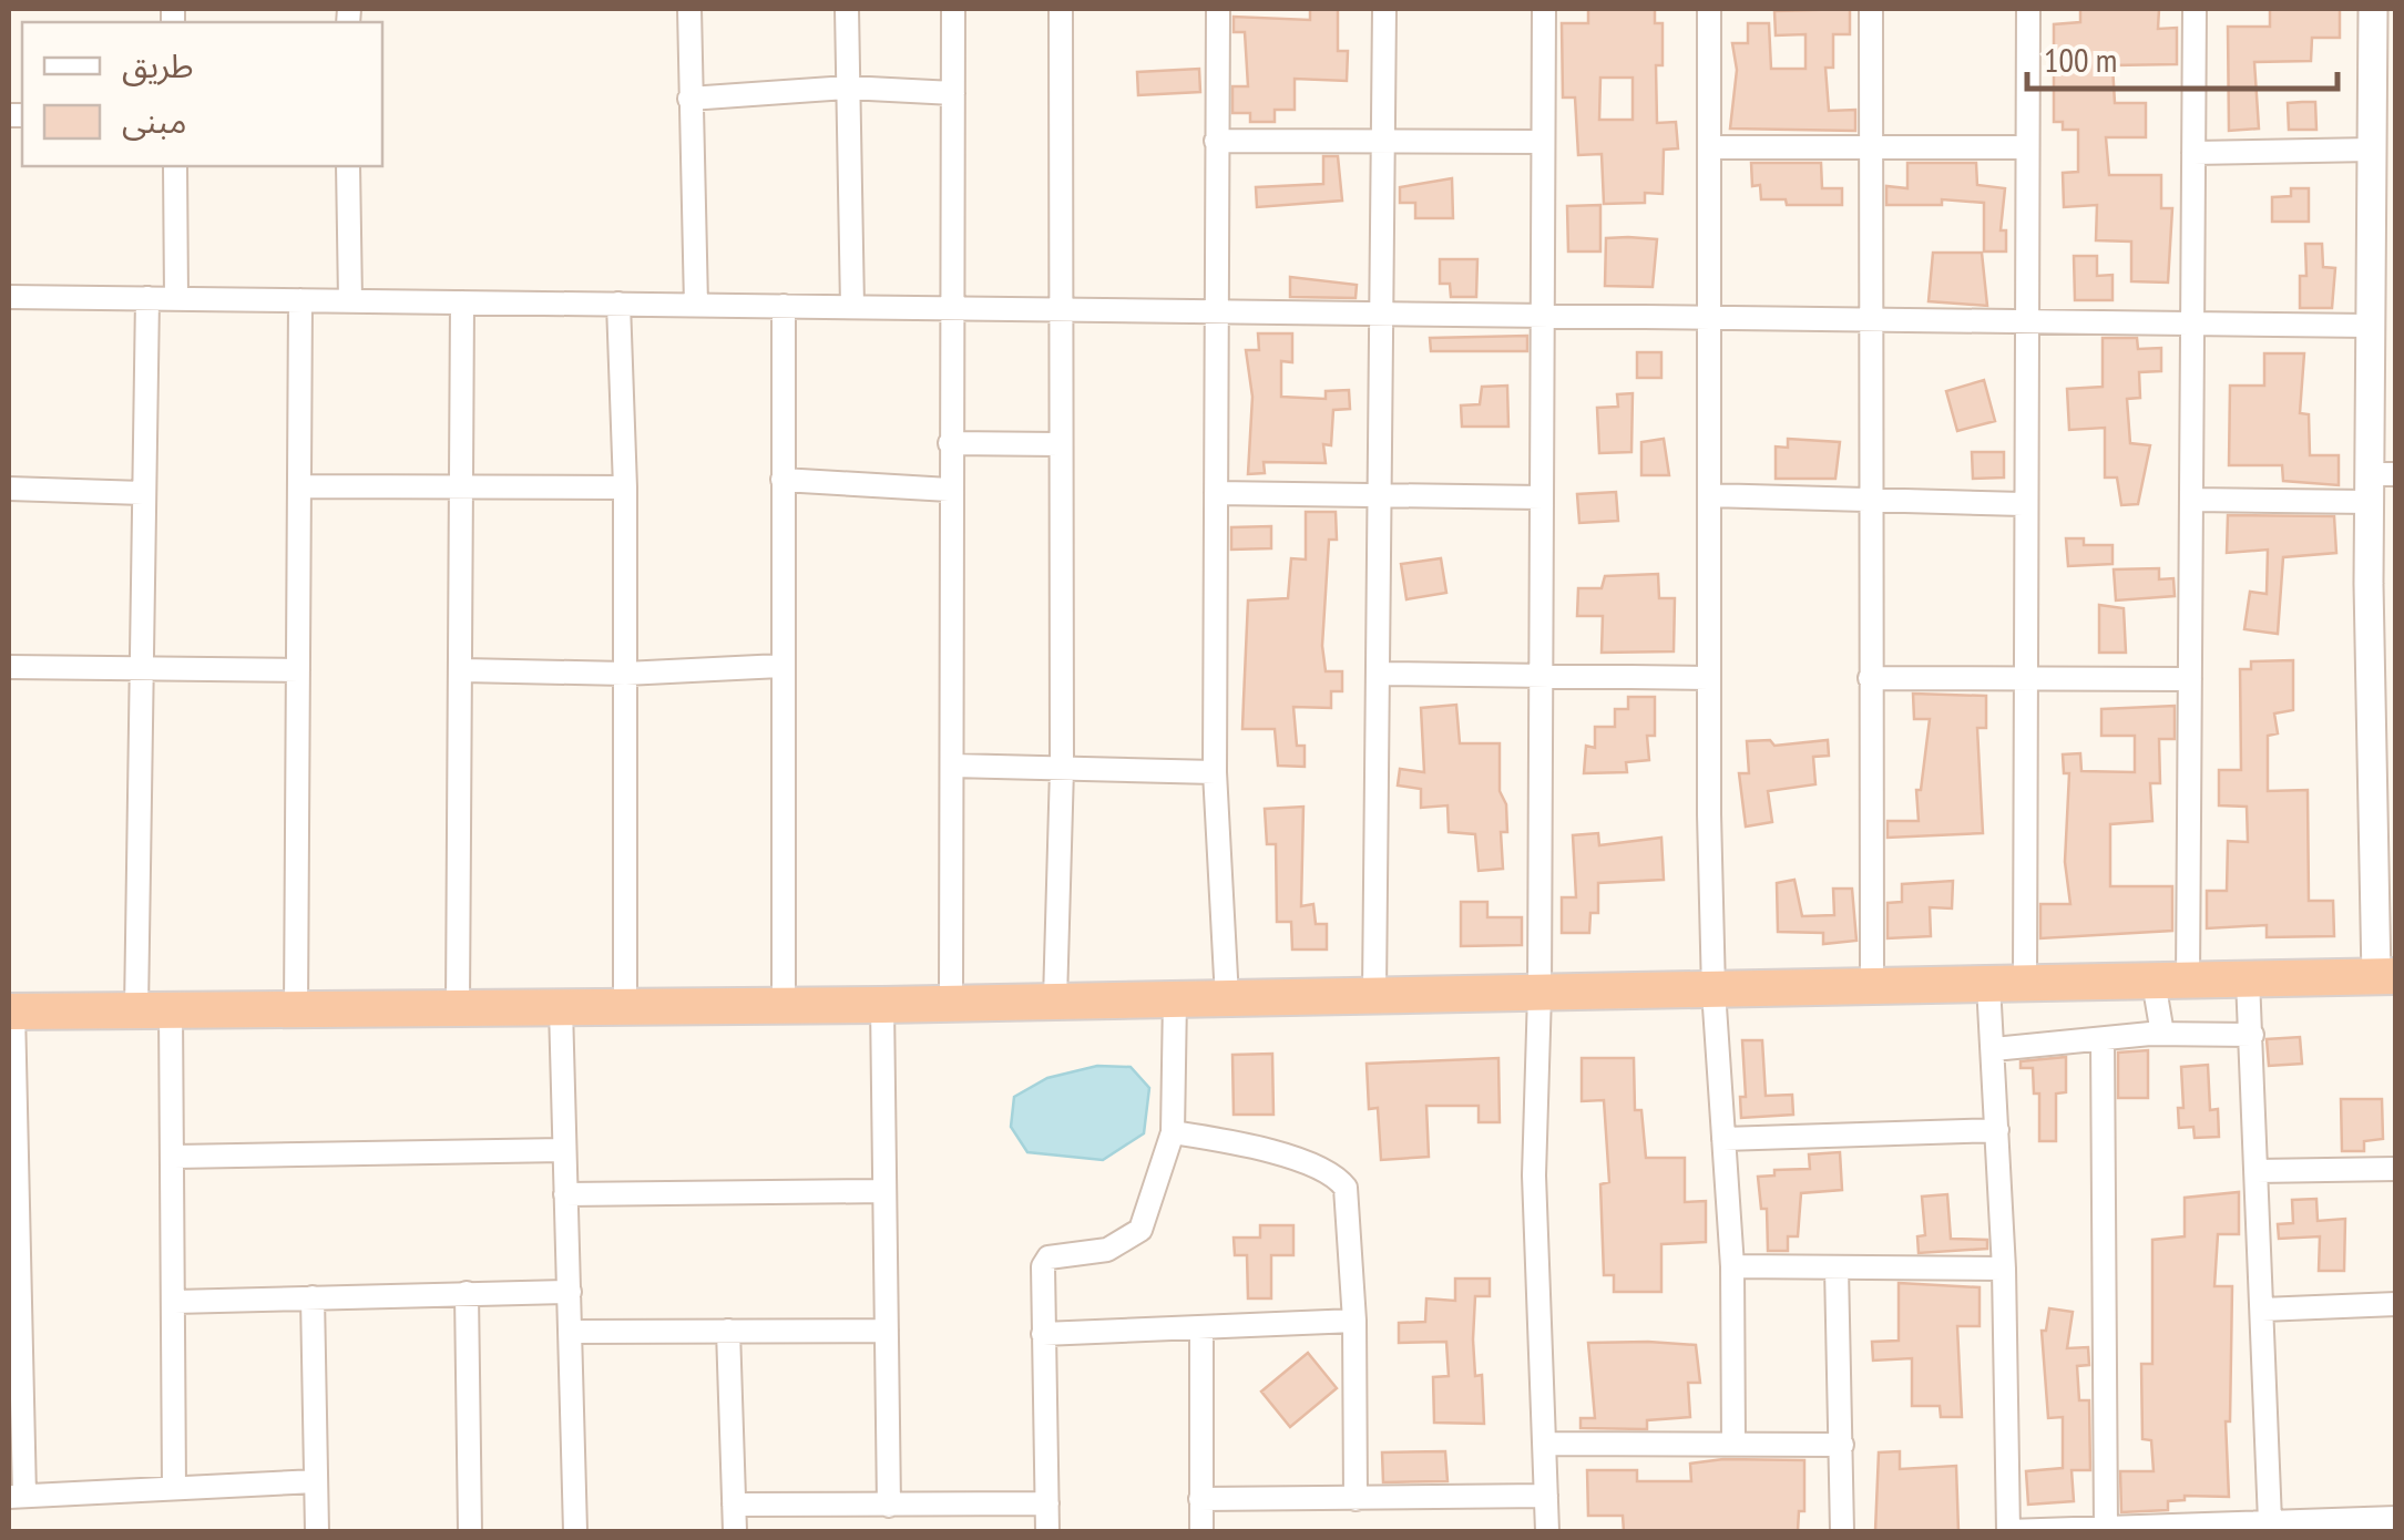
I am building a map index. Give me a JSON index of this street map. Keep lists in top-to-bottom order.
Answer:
{
  "legend": ["طريق", "مبنى"],
  "scale_bar": "100 m"
}
